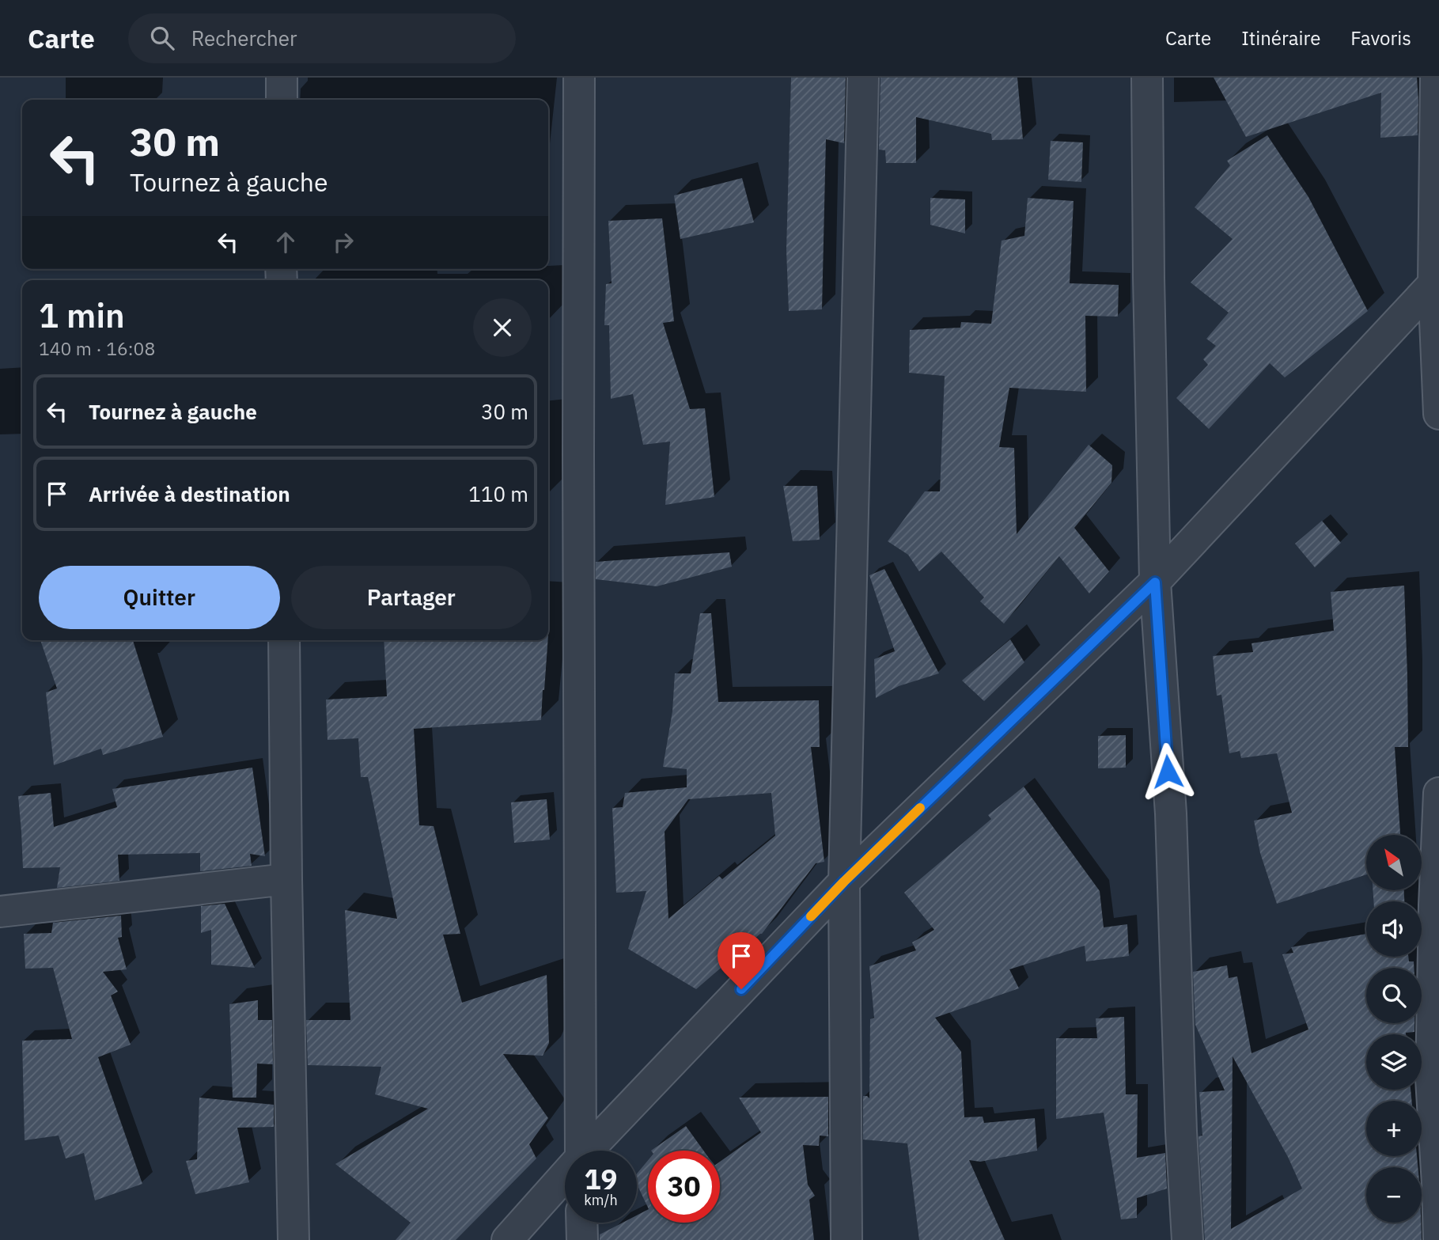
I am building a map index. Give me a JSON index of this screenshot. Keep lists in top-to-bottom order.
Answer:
{
  "north": "top left",
  "page": {
    "header": "Carte",
    "search": "Rechercher",
    "nav": ["Carte", "Itinéraire", "Favoris"],
    "turn": ["30 m", "Tournez à gauche"],
    "heading": ["1 min", "140 m · 16:08"],
    "list": [
      {
        "name": "Tournez à gauche",
        "value": "30 m"
      },
      {
        "name": "Arrivée à destination",
        "value": "110 m"
      }
    ],
    "buttons": ["Quitter", "Partager"],
    "map_buttons": ["+", "−"],
    "speed": "19 km/h",
    "limit": "30"
  }
}
